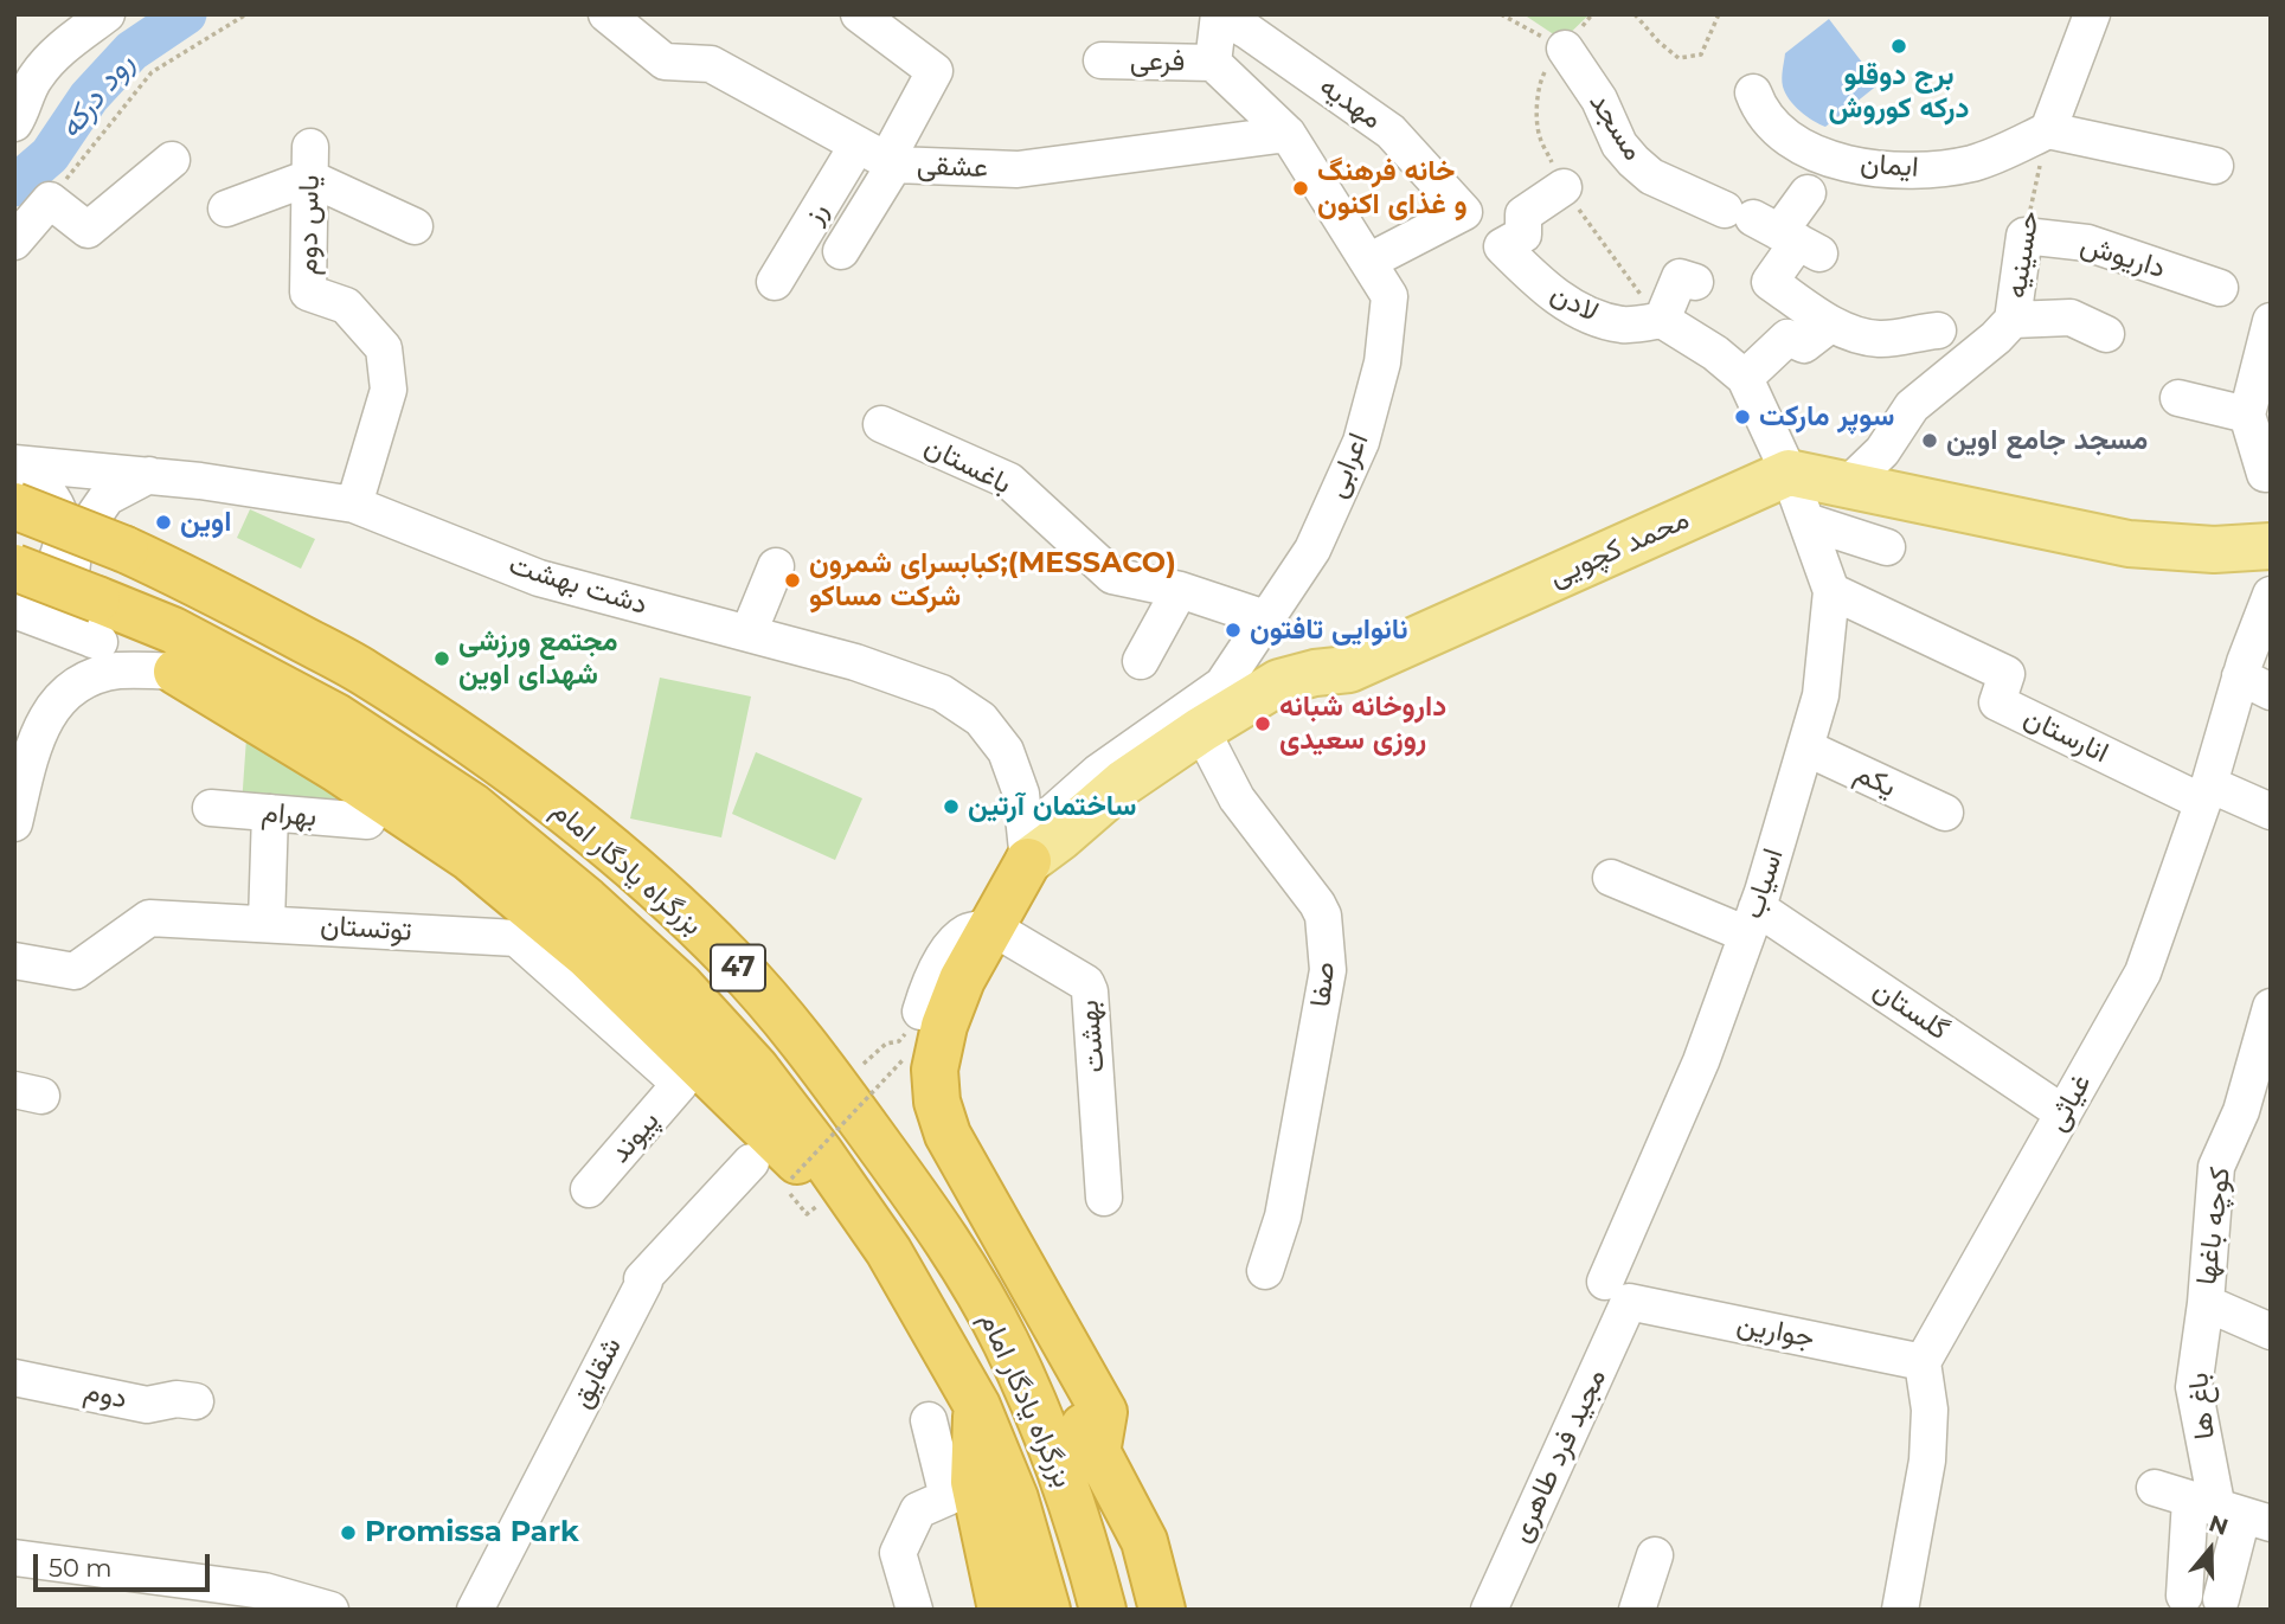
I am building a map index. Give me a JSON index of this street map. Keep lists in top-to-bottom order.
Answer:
{
  "streets": {
    "highway": ["بزرگراه یادگار امام", "47"],
    "main road": ["محمد کچویی"],
    "street": [
      "فرعی",
      "مهدیه",
      "مسجد",
      "ایمان",
      "عشقی",
      "رز",
      "یاس دوم",
      "حسینیه",
      "داریوش",
      "لادن",
      "باغستان",
      "اعرابی",
      "دشت بهشت",
      "انارستان",
      "یکم",
      "بهرام",
      "اسیاب",
      "توتستان",
      "صفا",
      "گلستان",
      "بهشت",
      "غیاثی",
      "پیوند",
      "کوچه باغها",
      "جوارین",
      "شقایق",
      "دوم",
      "باغ ها",
      "مجید فرد طاهری"
    ]
  },
  "crossings": [
    ["فرعی", "اعرابی"],
    ["مهدیه", "اعرابی"],
    ["ایمان", "حسینیه"],
    ["عشقی", "رز"],
    ["عشقی", "اعرابی"],
    ["یاس دوم", "دشت بهشت"],
    ["حسینیه", "داریوش"],
    ["باغستان", "اعرابی"],
    ["اعرابی", "محمد کچویی"],
    ["اعرابی", "دشت بهشت"],
    ["محمد کچویی", "دشت بهشت"],
    ["محمد کچویی", "اسیاب"],
    ["محمد کچویی", "صفا"],
    ["انارستان", "اسیاب"],
    ["انارستان", "غیاثی"],
    ["یکم", "اسیاب"],
    ["بزرگراه یادگار امام", "47"],
    ["اسیاب", "گلستان"],
    ["اسیاب", "جوارین"],
    ["اسیاب", "مجید فرد طاهری"],
    ["توتستان", "پیوند"],
    ["گلستان", "غیاثی"],
    ["غیاثی", "جوارین"],
    ["کوچه باغها", "باغ ها"],
    ["جوارین", "مجید فرد طاهری"]
  ],
  "water": ["رود درکه"],
  "places": [
    "برج دوقلو درکه کوروش",
    "خانه فرهنگ و غذای اکنون",
    "سوپر مارکت",
    "مسجد جامع اوین",
    "اوین",
    "کبابسرای شمرون;(MESSACO) شرکت مساکو",
    "نانوایی تافتون",
    "مجتمع ورزشی شهدای اوین",
    "داروخانه شبانه روزی سعیدی",
    "ساختمان آرتین",
    "Promissa Park"
  ],
  "scale_bar": "50 m",
  "north": "top"
}
